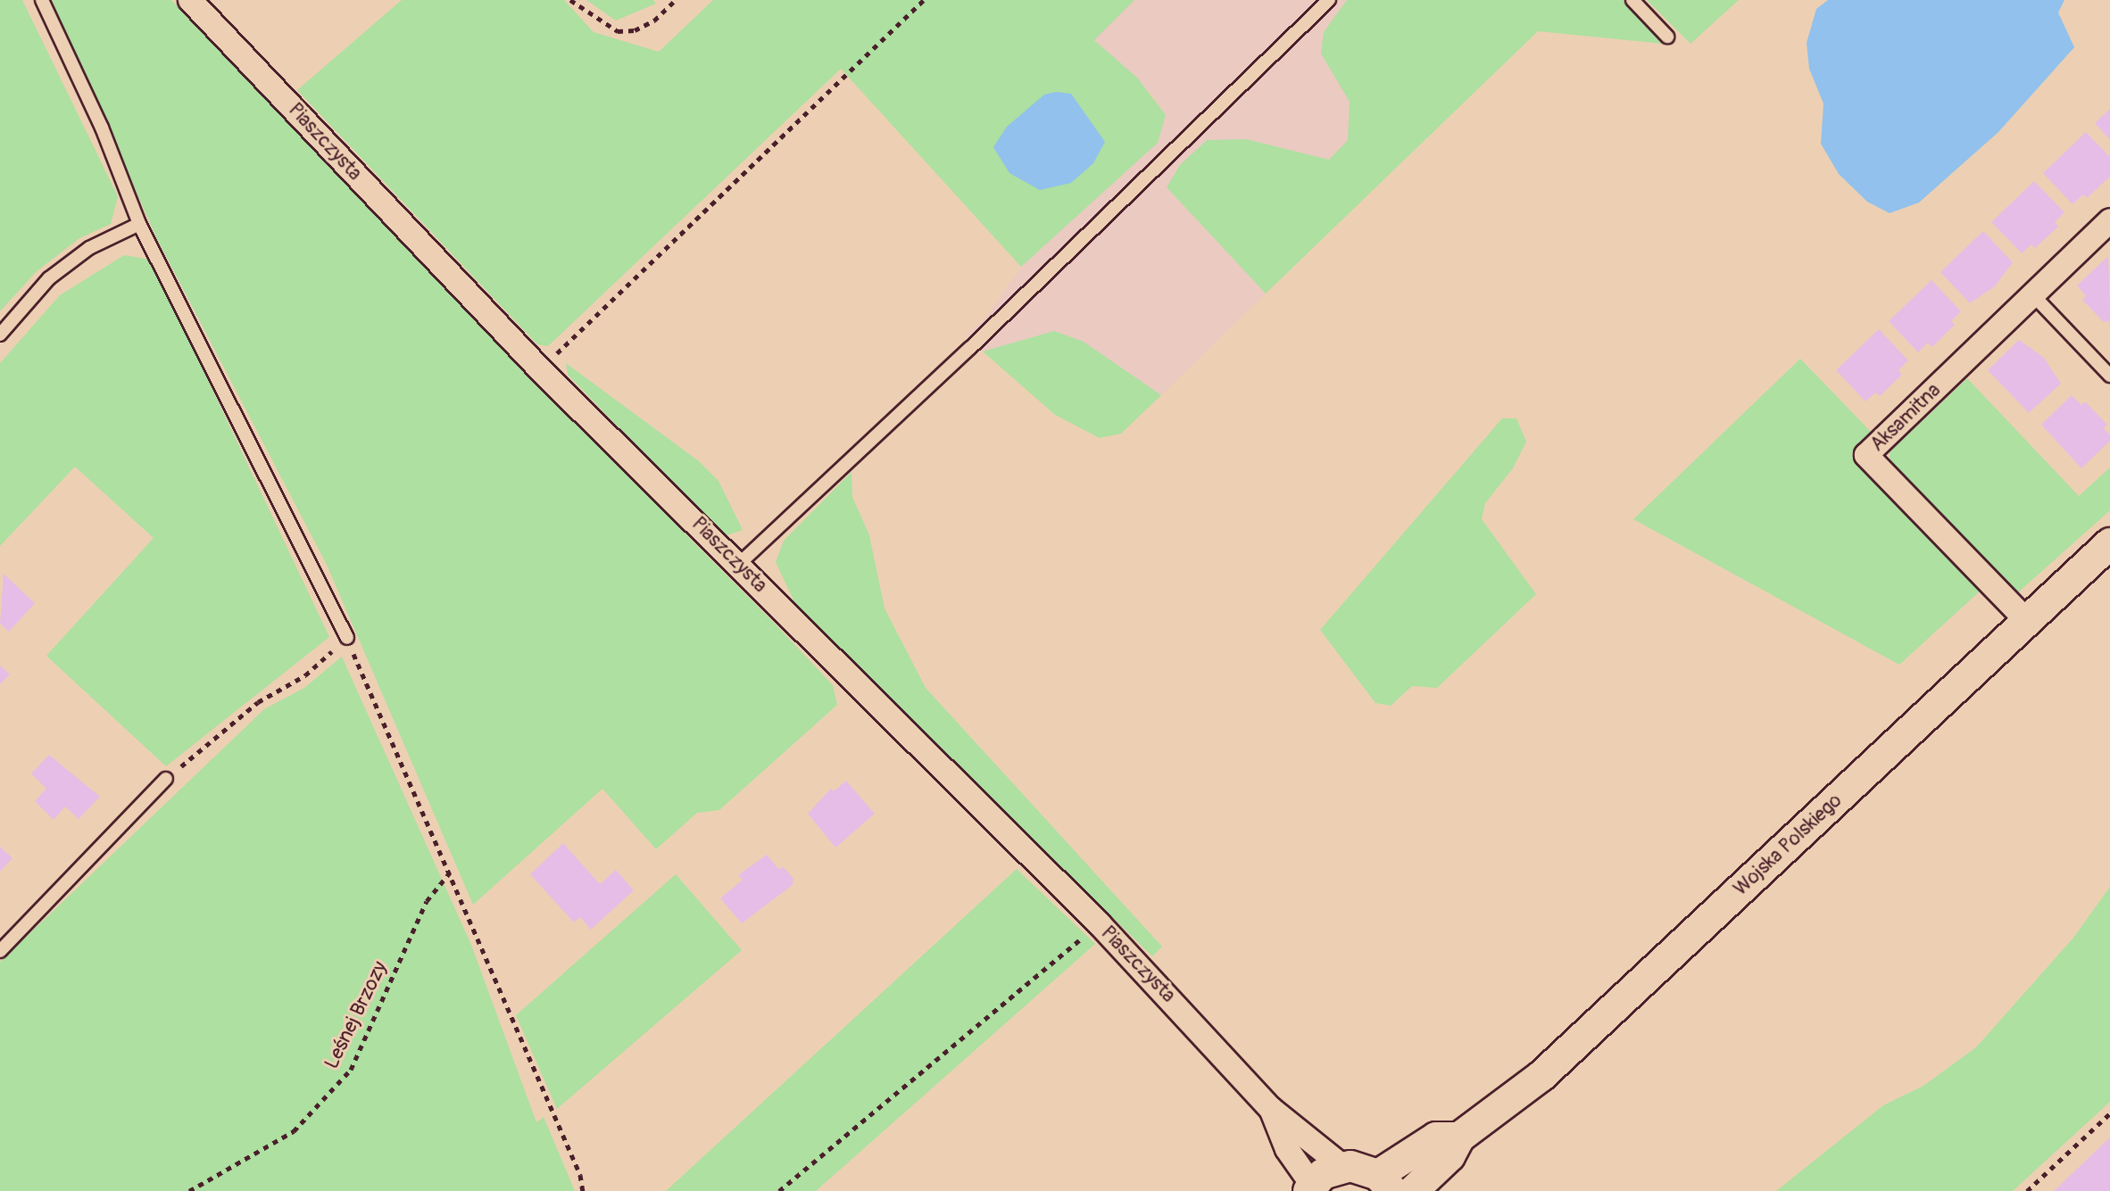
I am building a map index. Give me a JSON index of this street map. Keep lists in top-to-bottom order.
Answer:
{
  "streets": {
    "street": ["Piaszczysta", "Aksamitna", "Wojska Polskiego"],
    "path": ["Leśnej Brzozy"]
  },
  "crossings": [
    ["Aksamitna", "Wojska Polskiego"]
  ]
}
